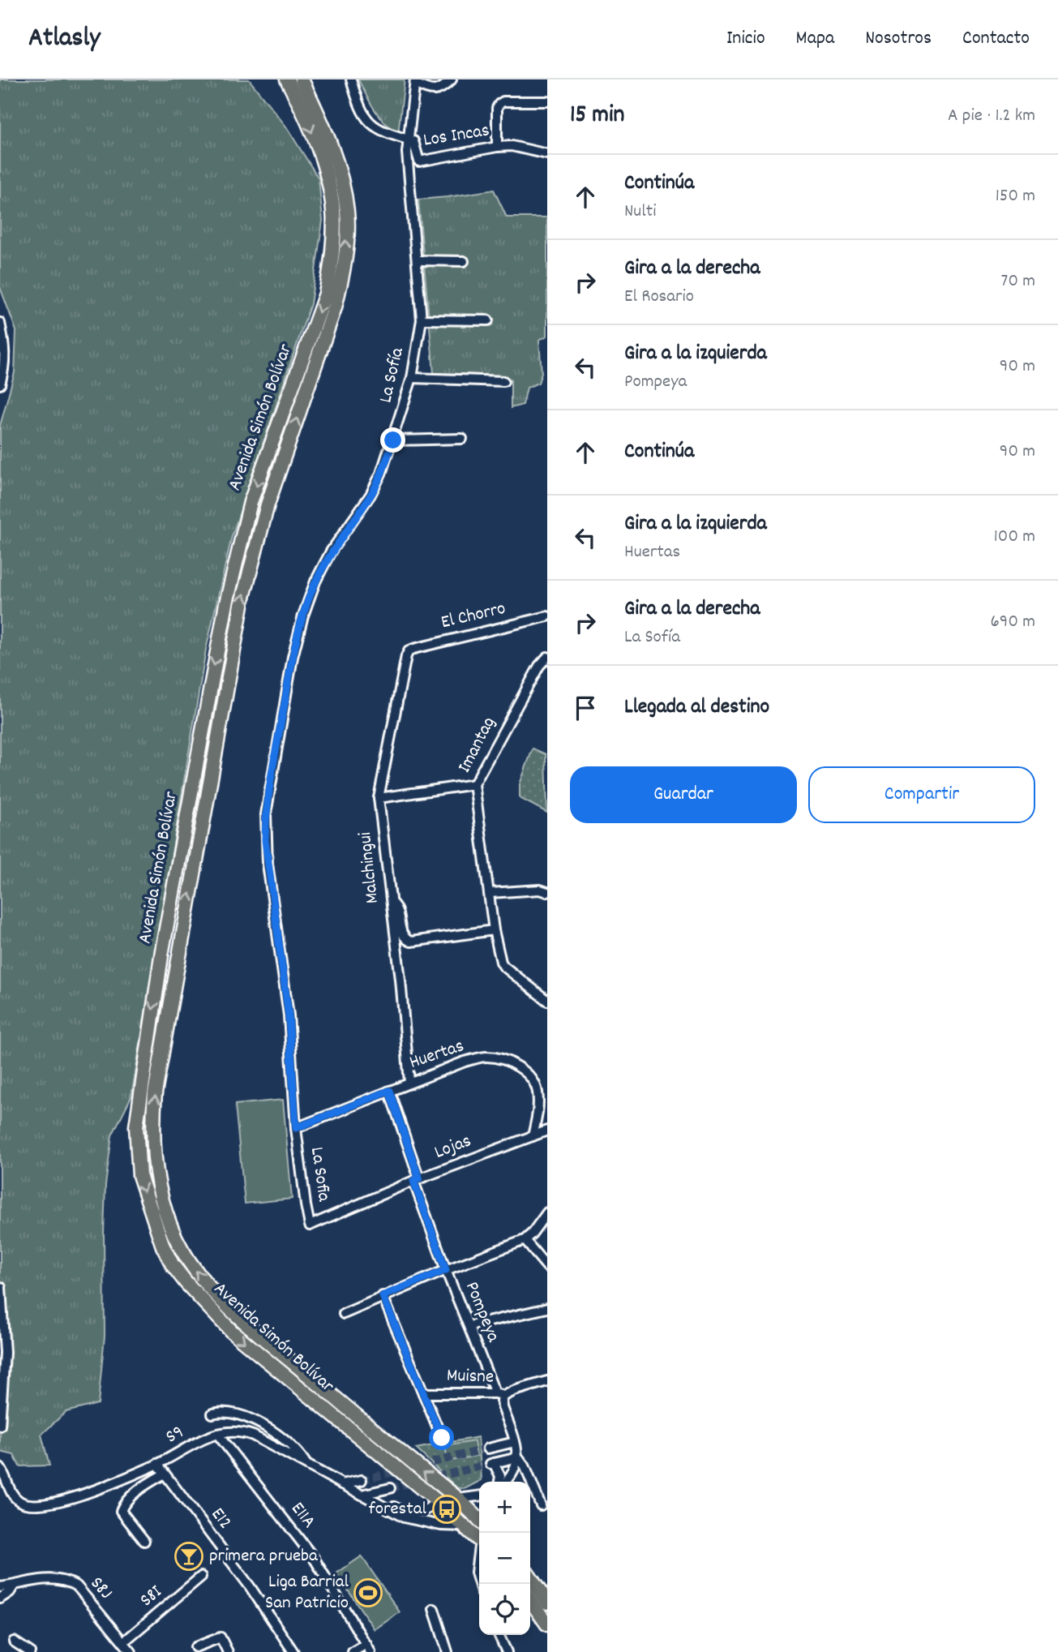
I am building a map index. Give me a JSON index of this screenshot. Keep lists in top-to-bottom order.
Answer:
{
  "streets": {
    "highway": ["Avenida Simón Bolívar"],
    "street": [
      "Los Incas",
      "La Sofía",
      "El Chorro",
      "Imantag",
      "Malchingui",
      "Huertas",
      "Lojas",
      "La Sofia",
      "Pompeya",
      "Muisne",
      "S9",
      "E11A",
      "E12",
      "S8J",
      "S8I"
    ]
  },
  "crossings": [
    ["Los Incas", "La Sofía"],
    ["La Sofía", "Huertas"],
    ["La Sofía", "La Sofia"],
    ["Avenida Simón Bolívar", "S9"],
    ["El Chorro", "Malchingui"],
    ["Malchingui", "Huertas"],
    ["Huertas", "Lojas"],
    ["Huertas", "La Sofia"],
    ["Huertas", "Pompeya"],
    ["Lojas", "La Sofia"],
    ["Lojas", "Pompeya"],
    ["Pompeya", "Muisne"],
    ["S9", "E11A"],
    ["S9", "E12"],
    ["S8J", "S8I"]
  ],
  "places": {
    "bus stop": ["forestal"],
    "bar": ["primera prueba"],
    "sports": ["Liga Barrial San Patricio"]
  },
  "page": {
    "header": "Atlasly",
    "nav": [
      "Inicio",
      "Mapa",
      "Nosotros",
      "Contacto"
    ],
    "heading": ["15 min", "A pie · 1.2 km"],
    "list": [
      ["Continúa", "Nulti", "150 m"],
      ["Gira a la derecha", "El Rosario", "70 m"],
      ["Gira a la izquierda", "Pompeya", "90 m"],
      ["Continúa", "90 m"],
      ["Gira a la izquierda", "Huertas", "100 m"],
      ["Gira a la derecha", "La Sofía", "690 m"],
      "Llegada al destino"
    ],
    "buttons": ["Guardar", "Compartir"],
    "map_buttons": ["+", "−"]
  }
}
